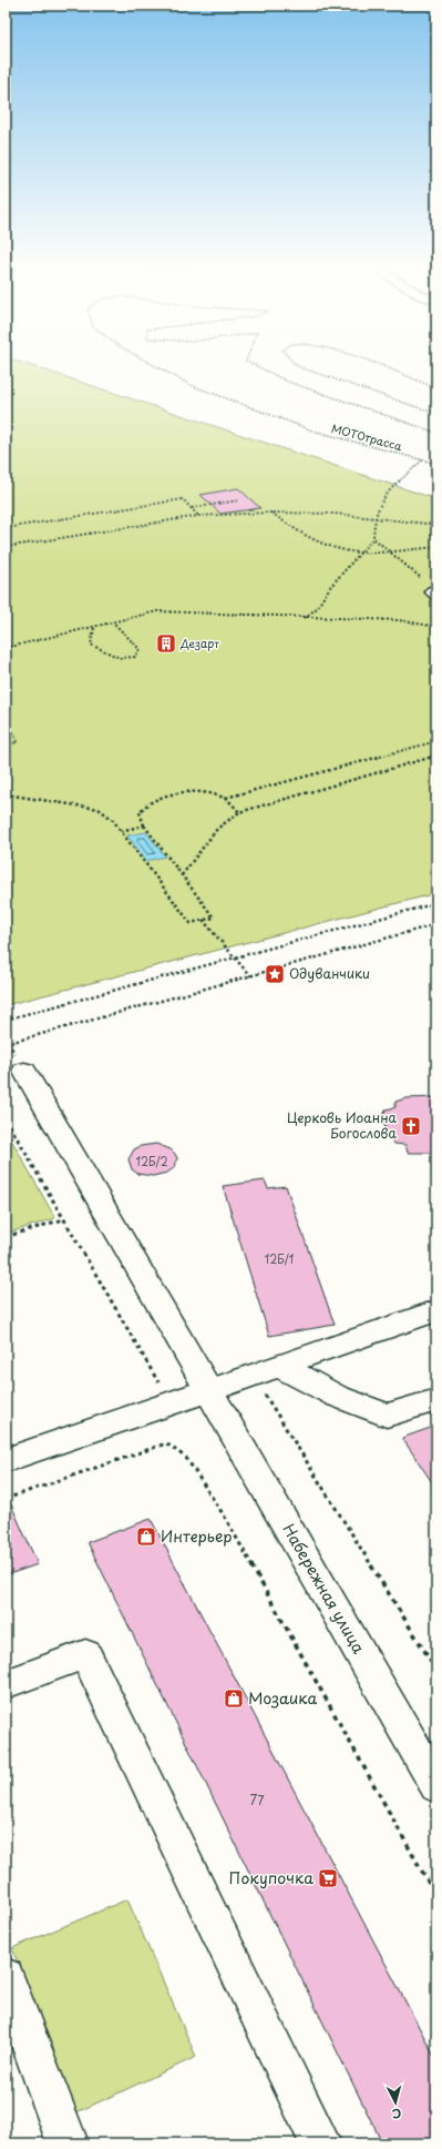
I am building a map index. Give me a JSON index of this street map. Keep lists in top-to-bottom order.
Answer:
{
  "streets": {
    "street": ["Набережная улица"],
    "path": ["МОТОтрасса"]
  },
  "places": {
    "building": ["Дезарт"],
    "place": ["Одуванчики"],
    "church": ["Церковь Иоанна Богослова"],
    "shop": ["Интерьер", "Мозаика"],
    "supermarket": ["Покупочка"]
  },
  "house_numbers": ["12Б/2", "12Б/1", "77"],
  "north": "bottom"
}
